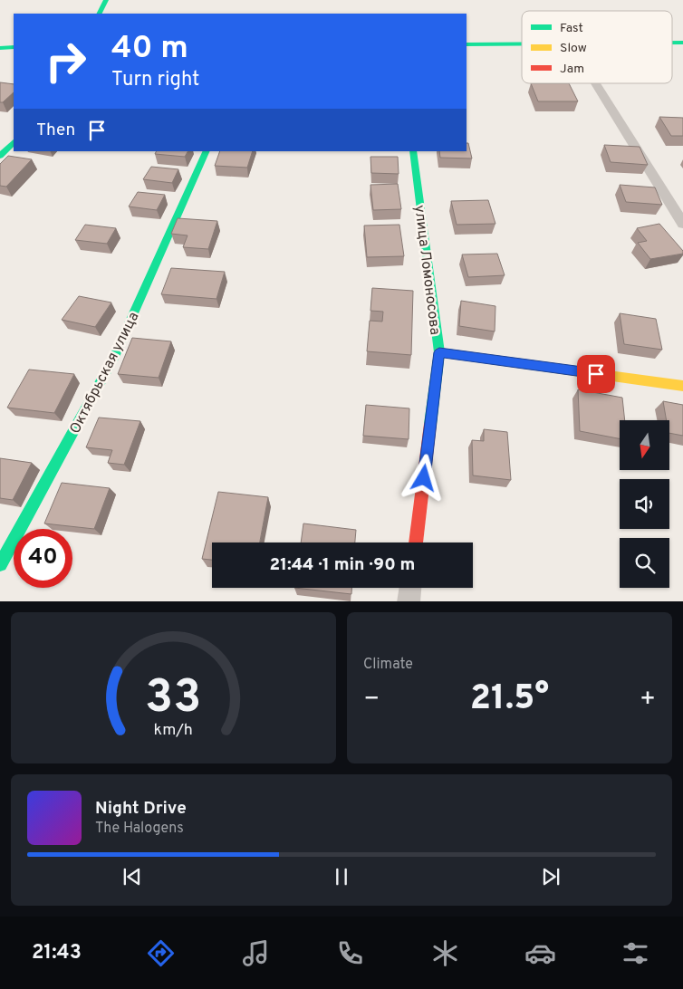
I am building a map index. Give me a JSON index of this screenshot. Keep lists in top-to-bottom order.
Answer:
{
  "streets": {
    "street": ["улица Ломоносова", "Октябрьская улица"]
  },
  "legend": ["Fast", "Slow", "Jam"],
  "north": "bottom",
  "page": {
    "turn": ["40 m", "Turn right"],
    "then": "Then",
    "limit": "40",
    "trip": "21:44 · 1 min · 90 m",
    "tile": "Climate",
    "heat": ["−", "21.5°", "+"],
    "song": ["Night Drive", "The Halogens"],
    "tabs": "21:43",
    "gauge": ["33", "km/h"]
  }
}
